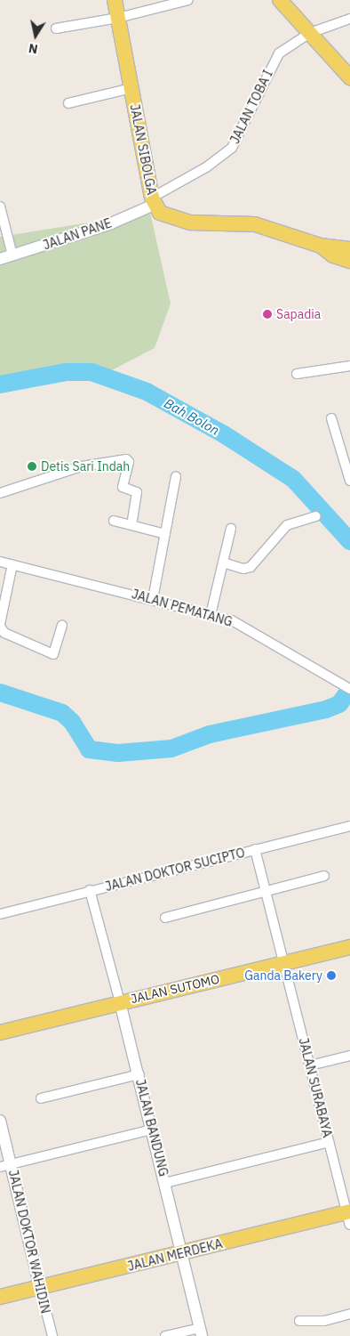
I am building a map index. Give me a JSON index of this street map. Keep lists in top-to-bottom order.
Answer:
{
  "streets": {
    "main road": ["JALAN SIBOLGA", "JALAN SUTOMO", "JALAN MERDEKA"],
    "street": [
      "JALAN TOBA I",
      "JALAN PANE",
      "JALAN PEMATANG",
      "JALAN DOKTOR SUCIPTO",
      "JALAN SURABAYA",
      "JALAN BANDUNG",
      "JALAN DOKTOR WAHIDIN"
    ]
  },
  "crossings": [
    ["JALAN TOBA I", "JALAN SIBOLGA"],
    ["JALAN TOBA I", "JALAN PANE"],
    ["JALAN SIBOLGA", "JALAN PANE"],
    ["JALAN DOKTOR SUCIPTO", "JALAN SURABAYA"],
    ["JALAN SUTOMO", "JALAN SURABAYA"],
    ["JALAN SUTOMO", "JALAN BANDUNG"],
    ["JALAN SURABAYA", "JALAN MERDEKA"],
    ["JALAN BANDUNG", "JALAN MERDEKA"],
    ["JALAN DOKTOR WAHIDIN", "JALAN MERDEKA"]
  ],
  "water": ["Bah Bolon"],
  "places": ["Sapadia", "Detis Sari Indah", "Ganda Bakery"],
  "north": "bottom"
}
